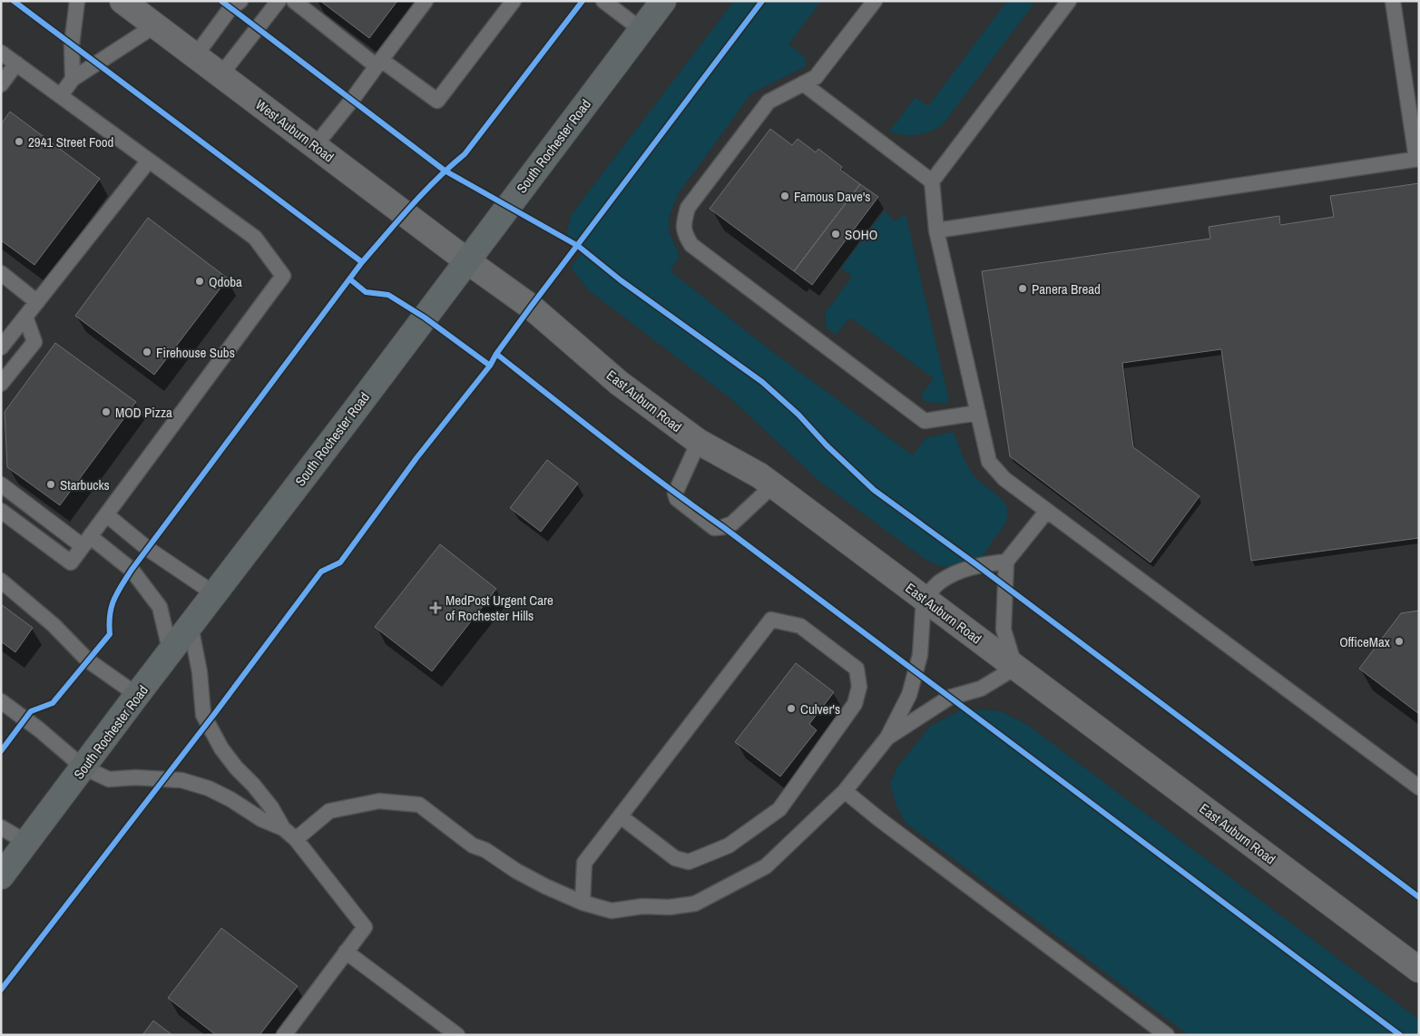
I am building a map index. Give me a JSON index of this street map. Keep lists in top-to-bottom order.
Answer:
{
  "streets": {
    "main road": ["West Auburn Road", "South Rochester Road", "East Auburn Road"]
  },
  "crossings": [
    ["West Auburn Road", "South Rochester Road"],
    ["West Auburn Road", "East Auburn Road"],
    ["South Rochester Road", "East Auburn Road"]
  ],
  "places": {
    "other": [
      "2941 Street Food",
      "Famous Dave's",
      "SOHO",
      "Qdoba",
      "Panera Bread",
      "Firehouse Subs",
      "MOD Pizza",
      "Starbucks",
      "OfficeMax",
      "Culver's"
    ],
    "health": ["MedPost Urgent Care of Rochester Hills"]
  }
}
